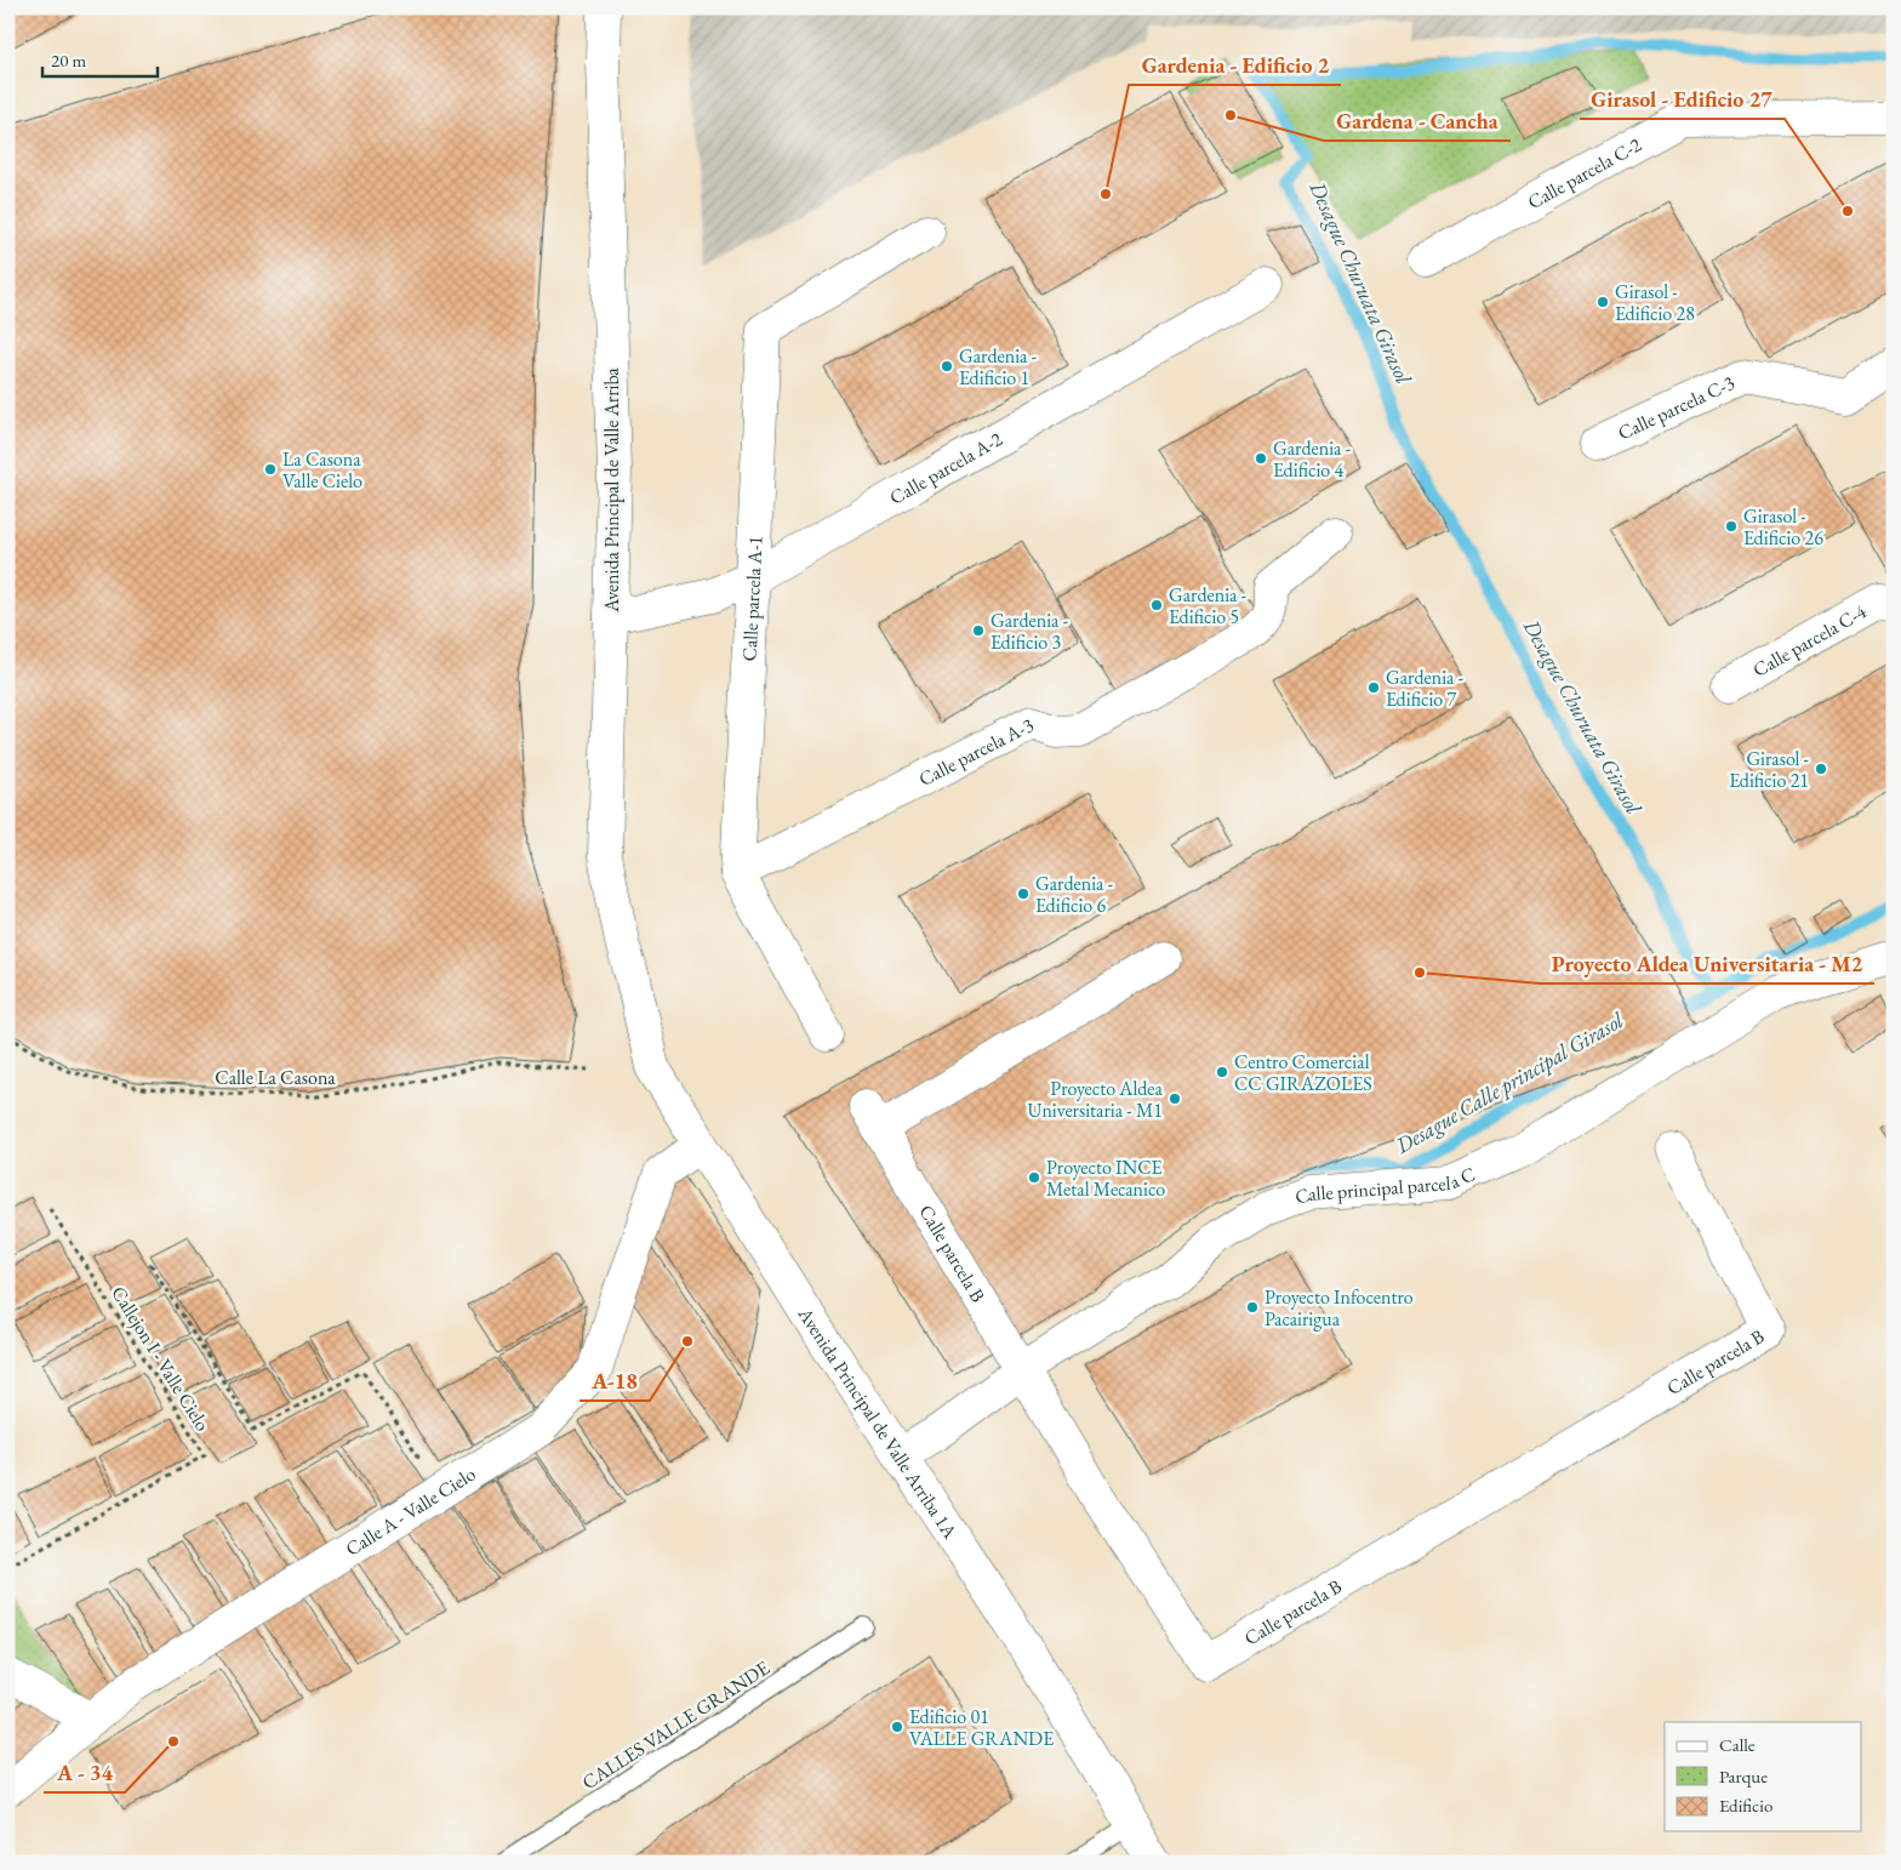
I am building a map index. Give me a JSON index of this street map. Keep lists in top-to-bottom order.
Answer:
{
  "streets": {
    "street": [
      "Calle parcela C-2",
      "Calle parcela C-3",
      "Calle parcela A-2",
      "Avenida Principal de Valle Arriba",
      "Calle parcela A-1",
      "Calle parcela C-4",
      "Calle parcela A-3",
      "Calle principal parcela C",
      "Calle parcela B",
      "Avenida Principal de Valle Arriba 1A",
      "Calle A - Valle Cielo"
    ],
    "lane": ["CALLES VALLE GRANDE"],
    "path": ["Calle La Casona", "Callejon I - Valle Cielo"]
  },
  "crossings": [
    ["Calle parcela A-2", "Avenida Principal de Valle Arriba"],
    ["Calle parcela A-2", "Calle parcela A-1"],
    ["Avenida Principal de Valle Arriba", "Avenida Principal de Valle Arriba 1A"],
    ["Calle parcela A-1", "Calle parcela A-3"],
    ["Calle principal parcela C", "Calle parcela B"],
    ["Calle principal parcela C", "Avenida Principal de Valle Arriba 1A"],
    ["Avenida Principal de Valle Arriba 1A", "Calle A - Valle Cielo"]
  ],
  "water": ["Desague Churuata Girasol", "Desague Calle principal Girasol"],
  "places": [
    "Gardena - Cancha",
    "Gardenia - Edificio 2",
    "Girasol - Edificio 27",
    "Girasol - Edificio 28",
    "Gardenia - Edificio 1",
    "Gardenia - Edificio 4",
    "La Casona Valle Cielo",
    "Girasol - Edificio 26",
    "Gardenia - Edificio 5",
    "Gardenia - Edificio 3",
    "Gardenia - Edificio 7",
    "Girasol - Edificio 21",
    "Gardenia - Edificio 6",
    "Proyecto Aldea Universitaria - M2",
    "Centro Comercial CC GIRAZOLES",
    "Proyecto Aldea Universitaria - M1",
    "Proyecto INCE Metal Mecanico",
    "Proyecto Infocentro Pacairigua",
    "A-18",
    "Edificio 01 VALLE GRANDE",
    "A - 34"
  ],
  "legend": ["Calle", "Parque", "Edificio"],
  "scale_bar": "20 m"
}
